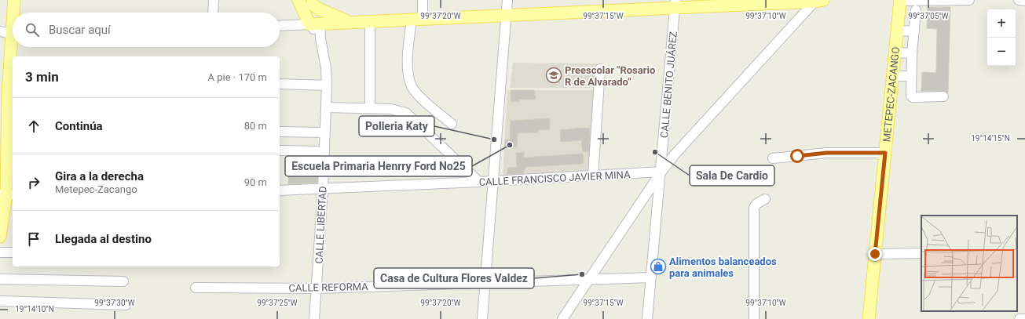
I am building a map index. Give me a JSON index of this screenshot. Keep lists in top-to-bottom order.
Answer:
{
  "streets": {
    "main road": ["METEPEC-ZACANGO"],
    "street": [
      "CALLE BENITO JUÁREZ",
      "CALLE FRANCISCO JAVIER MINA",
      "CALLE LIBERTAD",
      "CALLE REFORMA"
    ]
  },
  "crossings": [
    ["CALLE BENITO JUÁREZ", "CALLE FRANCISCO JAVIER MINA"],
    ["CALLE BENITO JUÁREZ", "CALLE REFORMA"],
    ["CALLE FRANCISCO JAVIER MINA", "CALLE LIBERTAD"],
    ["CALLE LIBERTAD", "CALLE REFORMA"]
  ],
  "places": {
    "school or university": ["Preescolar \"Rosario R de Alvarado\""],
    "other": [
      "Polleria Katy",
      "Escuela Primaria Henrry Ford No25",
      "Sala De Cardio",
      "Casa de Cultura Flores Valdez"
    ],
    "shop": ["Alimentos balanceados para animales"]
  },
  "page": {
    "map_buttons": ["+", "−"],
    "search": "Buscar aquí",
    "heading": ["3 min", "A pie · 170 m"],
    "list": [
      ["Continúa", "80 m"],
      ["Gira a la derecha", "Metepec-Zacango", "90 m"],
      "Llegada al destino"
    ]
  },
  "coordinates": [
    "99°37'20\"W",
    "99°37'15\"W",
    "99°37'10\"W",
    "99°37'05\"W",
    "19°14'15\"N",
    "99°37'30\"W",
    "99°37'25\"W",
    "19°14'10\"N"
  ]
}
